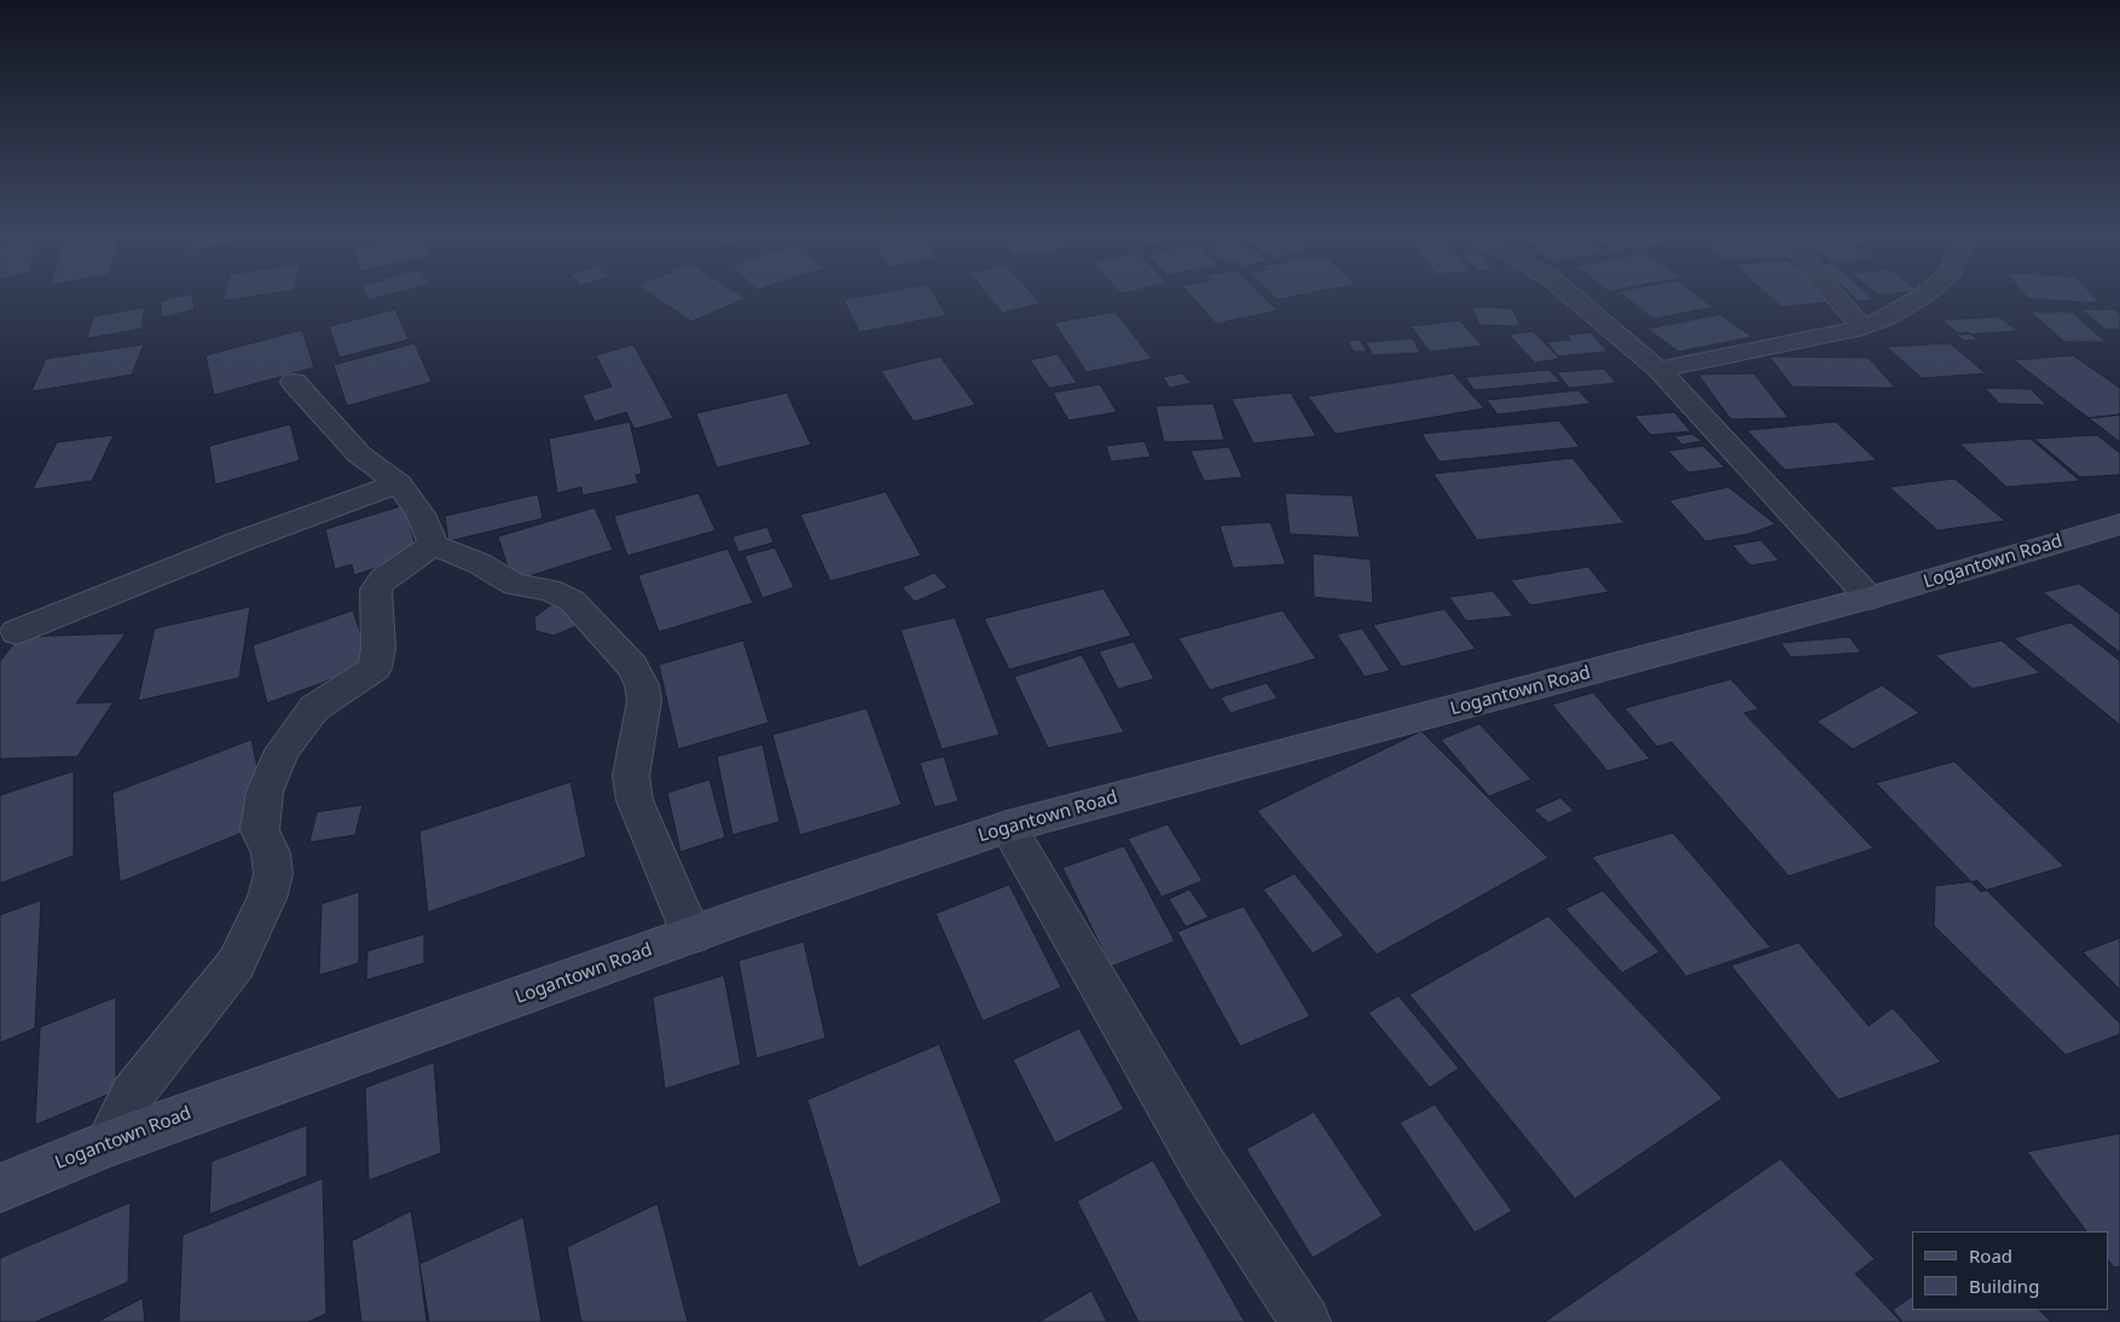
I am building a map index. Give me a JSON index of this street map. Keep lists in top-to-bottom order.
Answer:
{
  "streets": {
    "street": ["Logantown Road"]
  },
  "legend": ["Road", "Building"]
}
